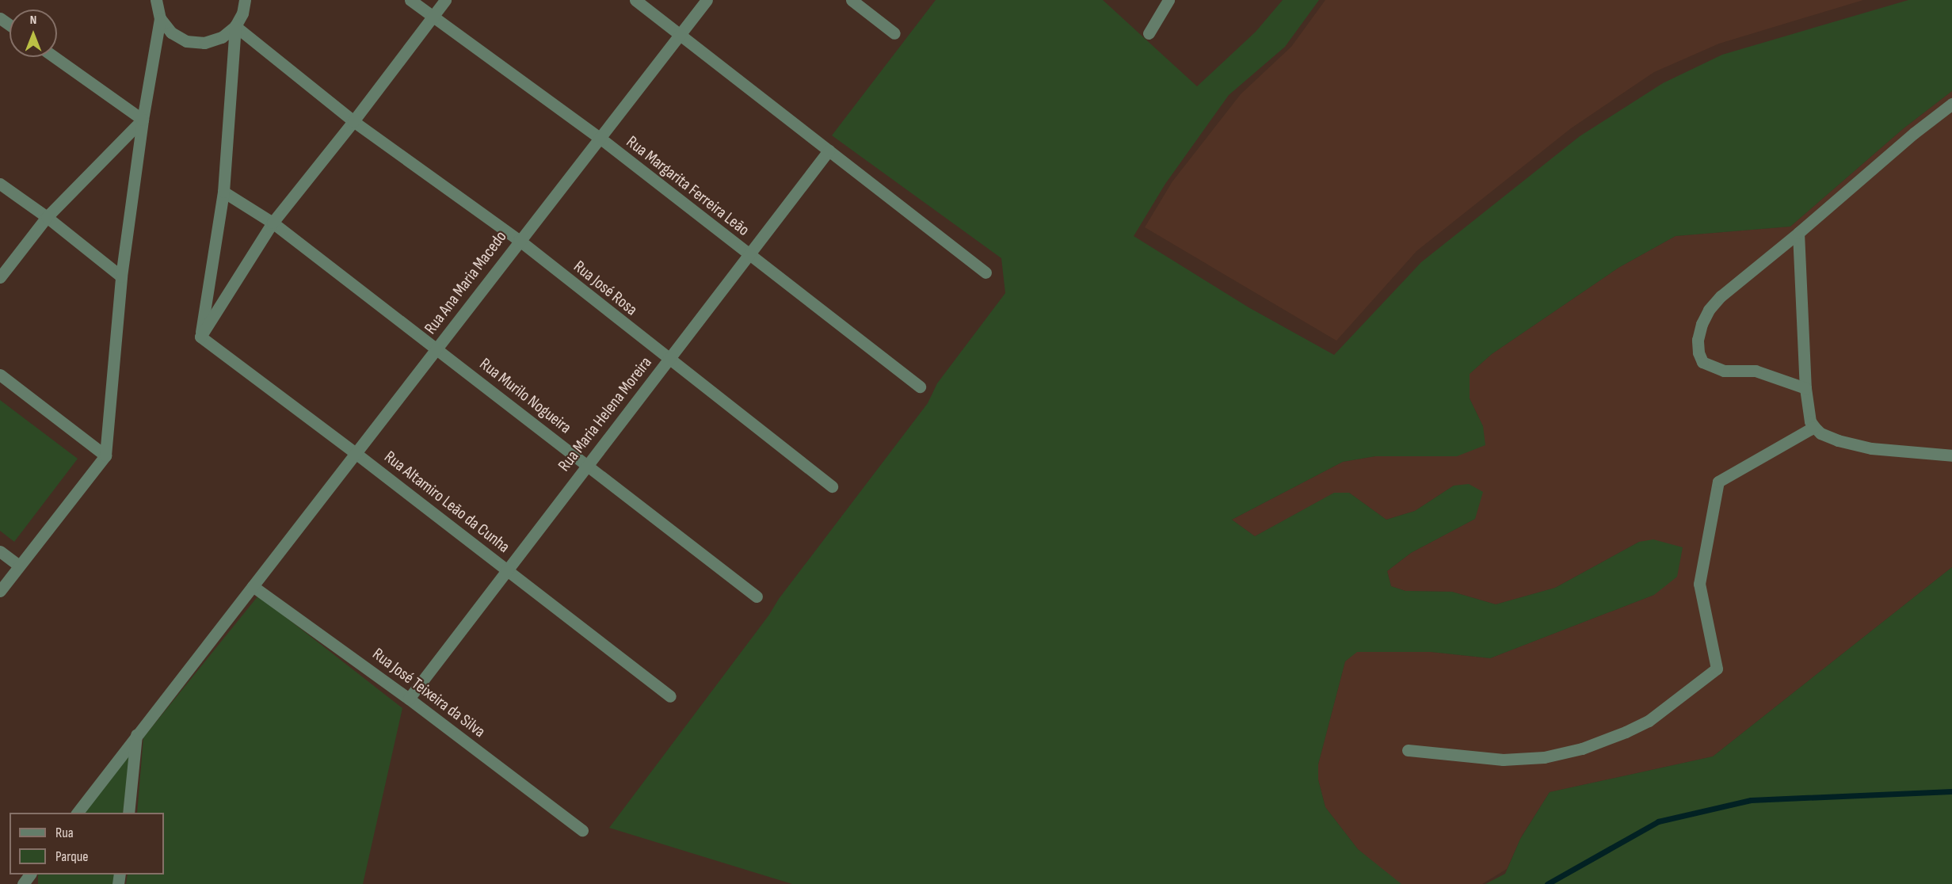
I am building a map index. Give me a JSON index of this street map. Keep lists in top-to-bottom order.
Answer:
{
  "streets": {
    "street": [
      "Rua Margarita Ferreira Leão",
      "Rua Ana Maria Macedo",
      "Rua José Rosa",
      "Rua Murilo Nogueira",
      "Rua Maria Helena Moreira",
      "Rua Altamiro Leão da Cunha",
      "Rua José Teixeira da Silva"
    ]
  },
  "crossings": [
    ["Rua Margarita Ferreira Leão", "Rua Ana Maria Macedo"],
    ["Rua Margarita Ferreira Leão", "Rua Maria Helena Moreira"],
    ["Rua Ana Maria Macedo", "Rua José Rosa"],
    ["Rua Ana Maria Macedo", "Rua Murilo Nogueira"],
    ["Rua Ana Maria Macedo", "Rua Altamiro Leão da Cunha"],
    ["Rua Ana Maria Macedo", "Rua José Teixeira da Silva"],
    ["Rua José Rosa", "Rua Maria Helena Moreira"],
    ["Rua Murilo Nogueira", "Rua Maria Helena Moreira"],
    ["Rua Maria Helena Moreira", "Rua Altamiro Leão da Cunha"],
    ["Rua Maria Helena Moreira", "Rua José Teixeira da Silva"]
  ],
  "legend": ["Rua", "Parque"],
  "north": "top"
}
